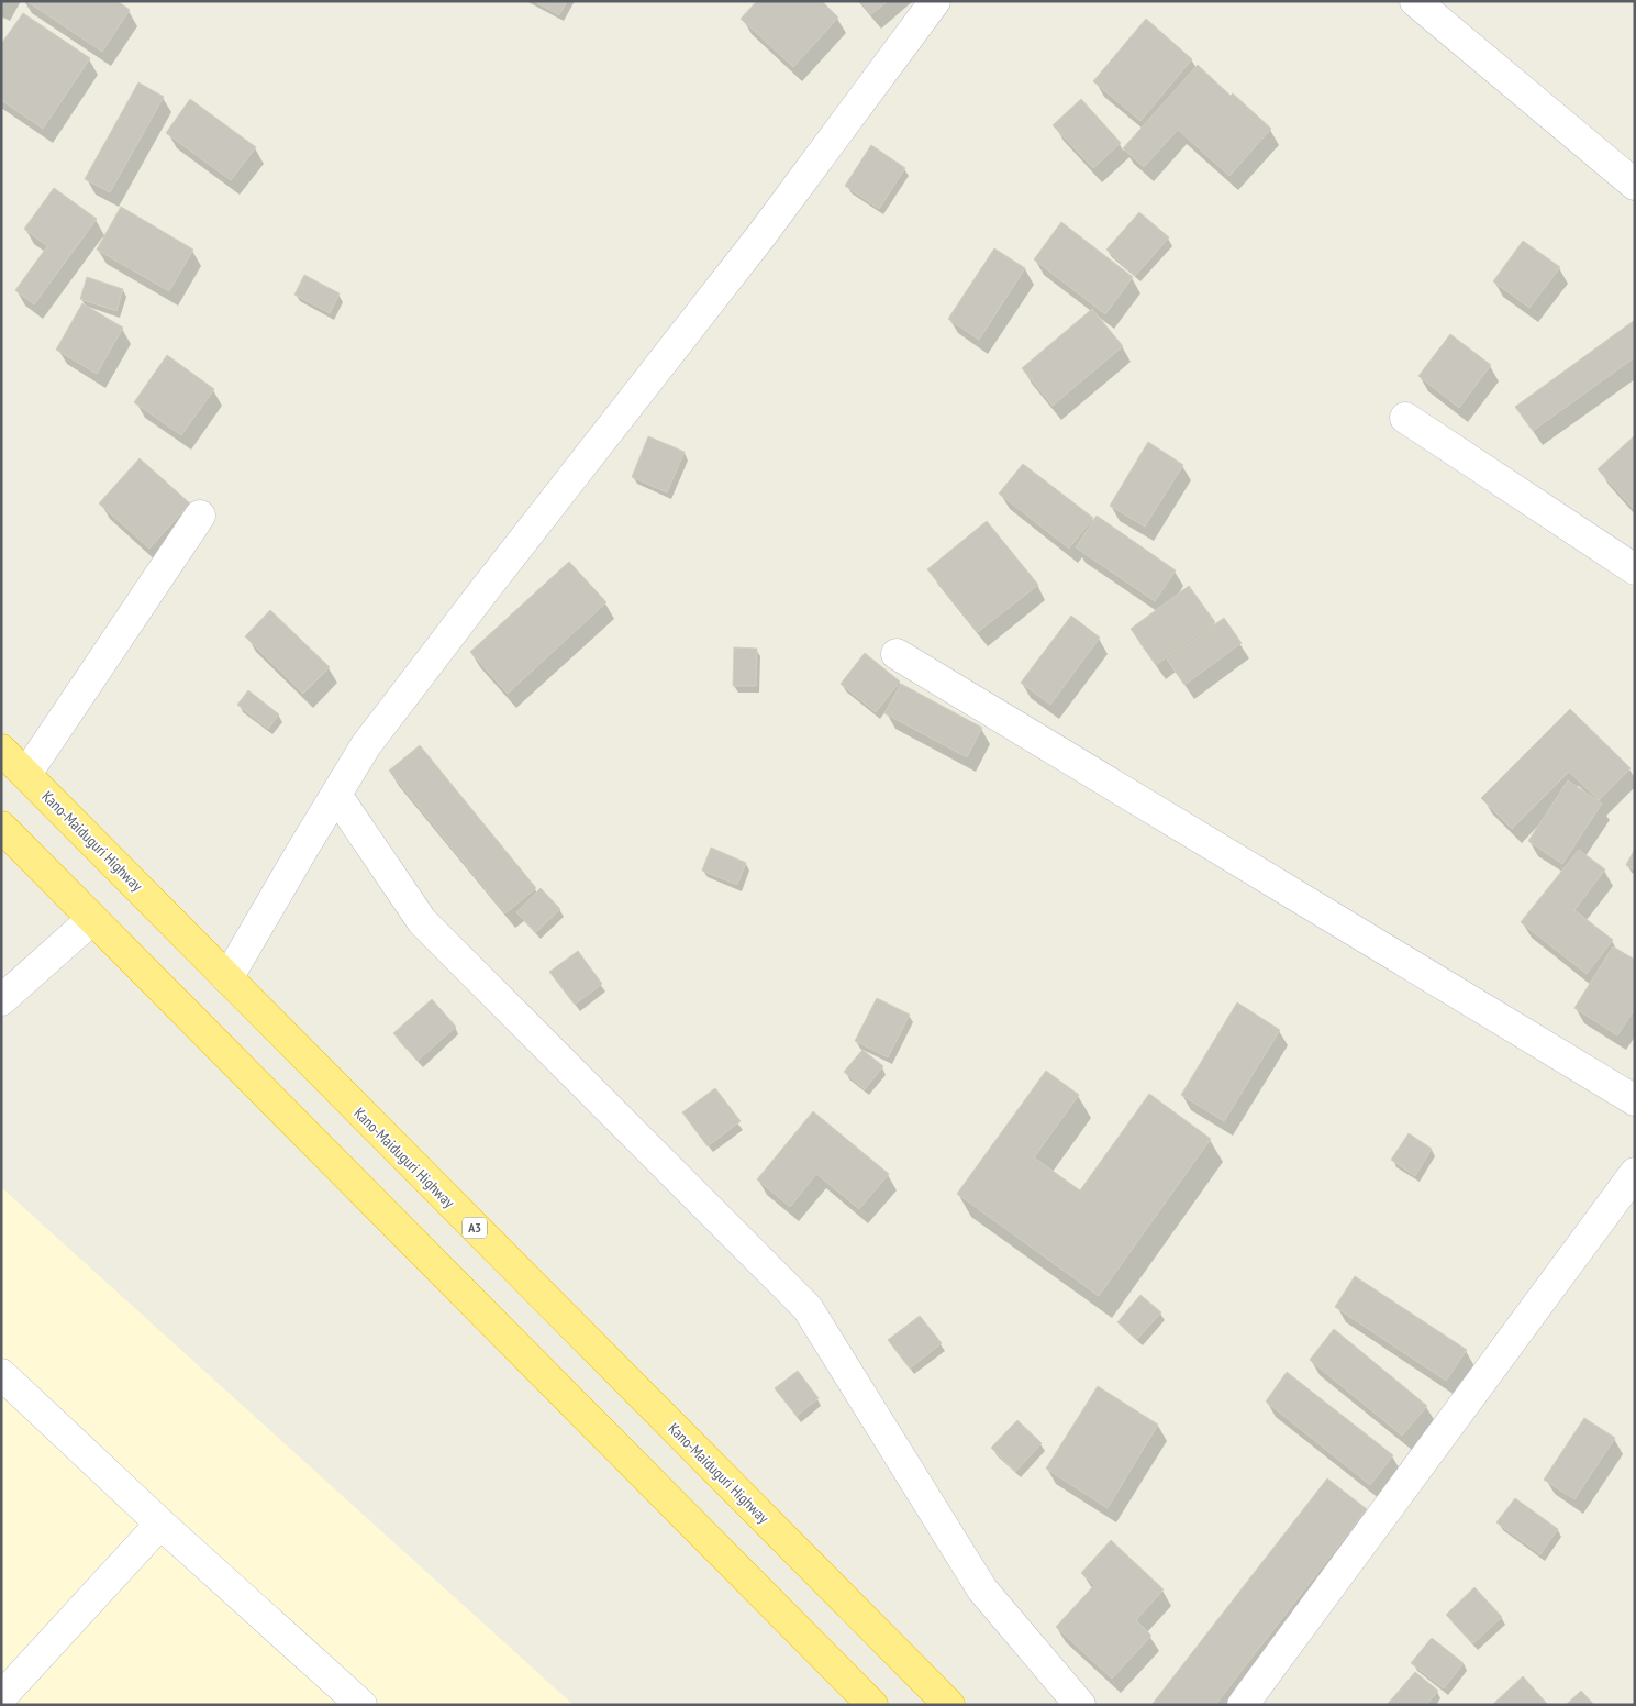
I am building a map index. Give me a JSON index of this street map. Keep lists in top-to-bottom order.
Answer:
{
  "streets": {
    "highway": ["Kano-Maiduguri Highway", "A3"]
  }
}
